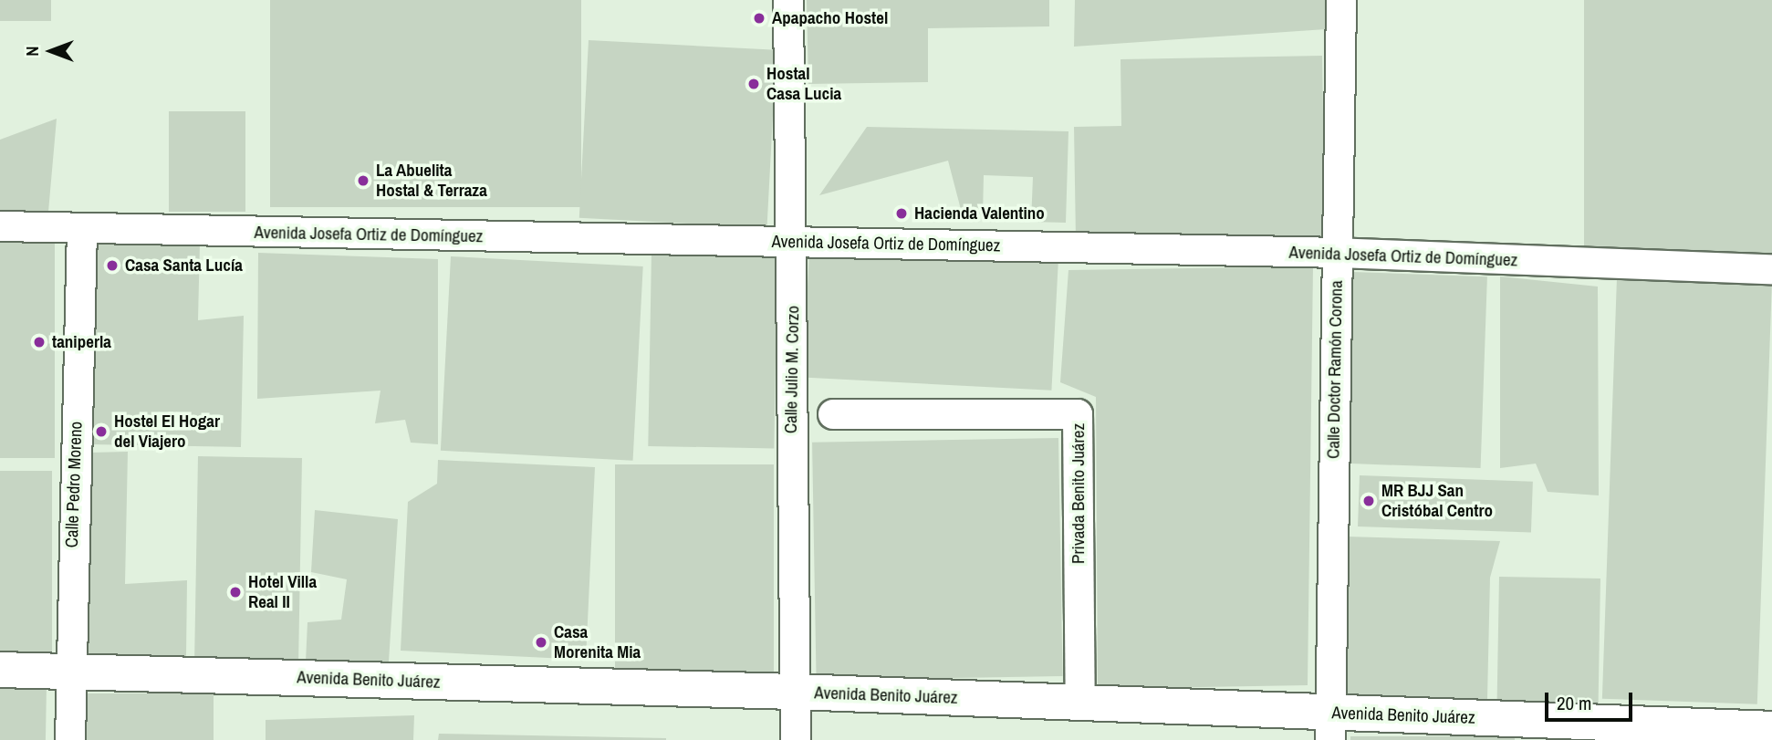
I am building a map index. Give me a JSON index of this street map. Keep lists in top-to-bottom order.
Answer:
{
  "streets": {
    "street": [
      "Avenida Josefa Ortiz de Domínguez",
      "Calle Julio M. Corzo",
      "Calle Doctor Ramón Corona",
      "Calle Pedro Moreno",
      "Privada Benito Juárez",
      "Avenida Benito Juárez"
    ]
  },
  "crossings": [
    ["Avenida Josefa Ortiz de Domínguez", "Calle Julio M. Corzo"],
    ["Avenida Josefa Ortiz de Domínguez", "Calle Doctor Ramón Corona"],
    ["Avenida Josefa Ortiz de Domínguez", "Calle Pedro Moreno"],
    ["Calle Julio M. Corzo", "Avenida Benito Juárez"],
    ["Calle Doctor Ramón Corona", "Avenida Benito Juárez"],
    ["Calle Pedro Moreno", "Avenida Benito Juárez"],
    ["Privada Benito Juárez", "Avenida Benito Juárez"]
  ],
  "places": [
    "Apapacho Hostel",
    "Hostal Casa Lucia",
    "La Abuelita Hostal & Terraza",
    "Hacienda Valentino",
    "Casa Santa Lucía",
    "taniperla",
    "Hostel El Hogar del Viajero",
    "MR BJJ San Cristóbal Centro",
    "Hotel Villa Real II",
    "Casa Morenita Mia"
  ],
  "scale_bar": "20 m",
  "north": "left"
}
